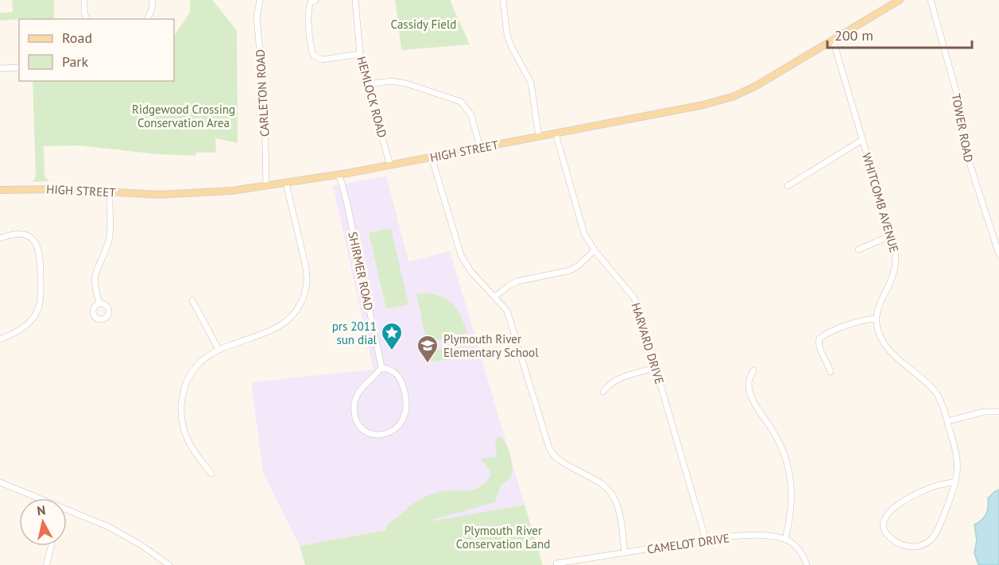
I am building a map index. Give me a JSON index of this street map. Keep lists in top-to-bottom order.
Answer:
{
  "streets": {
    "main road": ["HIGH STREET"],
    "street": [
      "CARLETON ROAD",
      "HEMLOCK ROAD",
      "TOWER ROAD",
      "WHITCOMB AVENUE",
      "SHIRMER ROAD",
      "HARVARD DRIVE",
      "CAMELOT DRIVE"
    ]
  },
  "crossings": [
    ["CARLETON ROAD", "HIGH STREET"],
    ["HEMLOCK ROAD", "HIGH STREET"],
    ["HIGH STREET", "WHITCOMB AVENUE"],
    ["HIGH STREET", "SHIRMER ROAD"],
    ["HIGH STREET", "HARVARD DRIVE"],
    ["HARVARD DRIVE", "CAMELOT DRIVE"]
  ],
  "parks": ["Cassidy Field", "Ridgewood Crossing Conservation Area", "Plymouth River Conservation Land"],
  "places": {
    "place": ["prs 2011 sun dial"],
    "school or university": ["Plymouth River Elementary School"]
  },
  "legend": ["Road", "Park"],
  "scale_bar": "200 m",
  "north": "top"
}
